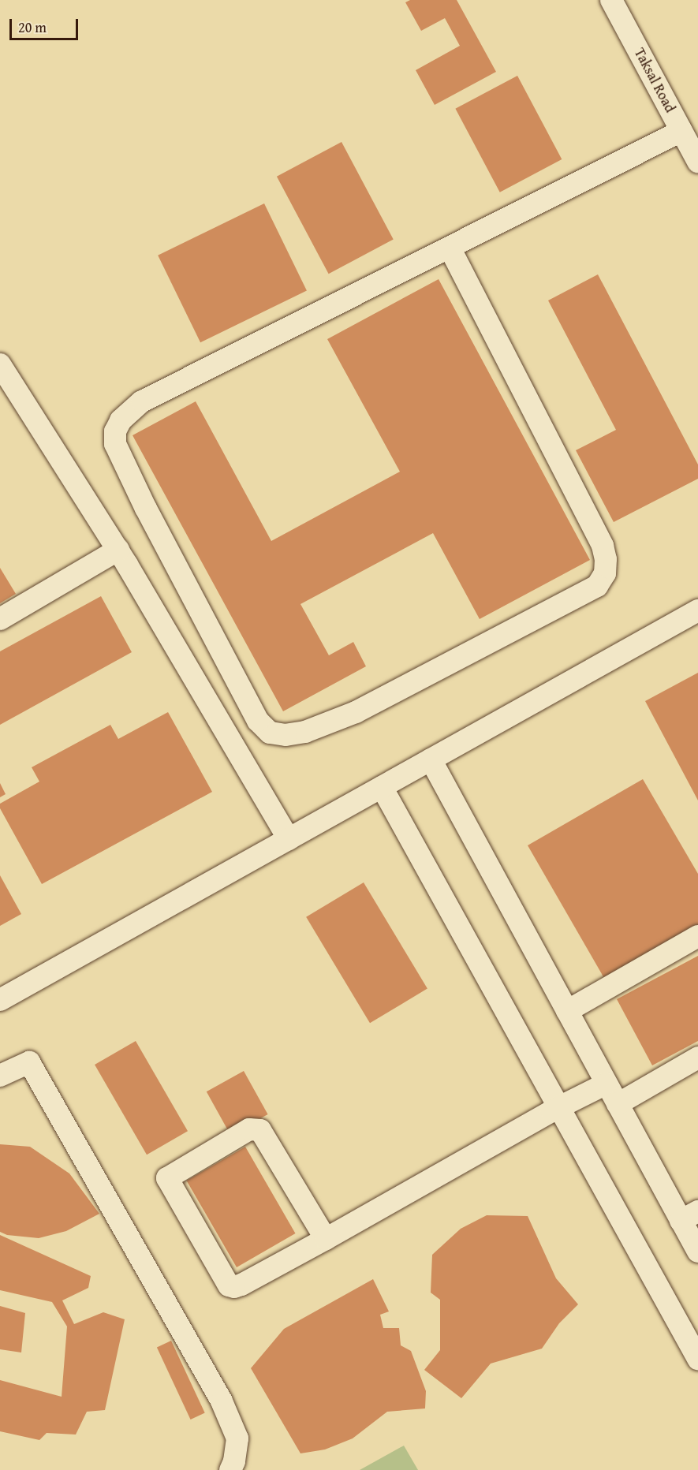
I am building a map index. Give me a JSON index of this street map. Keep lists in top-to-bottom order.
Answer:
{
  "streets": {
    "street": ["Taksal Road"]
  },
  "scale_bar": "20 m"
}
